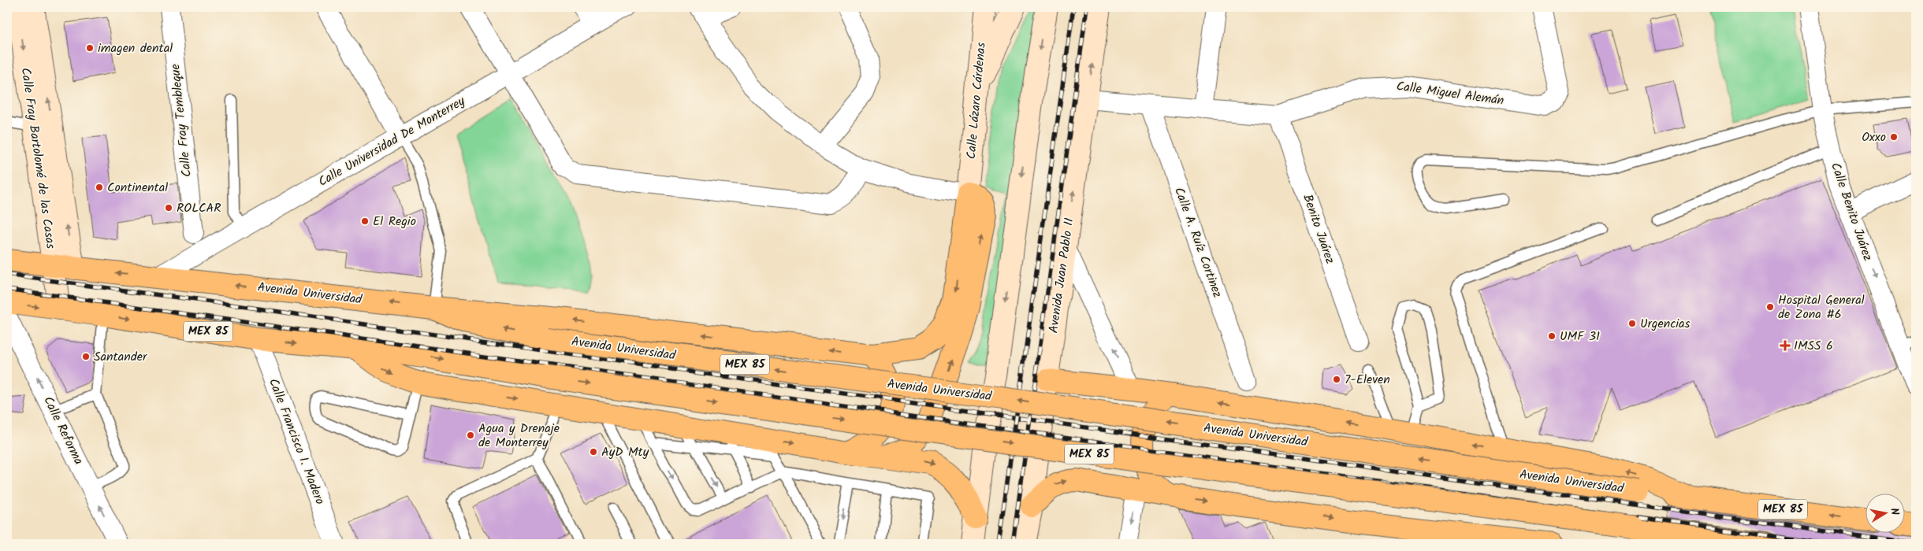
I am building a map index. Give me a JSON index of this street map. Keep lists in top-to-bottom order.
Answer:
{
  "streets": {
    "highway": ["Avenida Universidad", "MEX 85"],
    "street": [
      "Calle Miguel Alemán",
      "Calle Lázaro Cárdenas",
      "Calle Fray Tembleque",
      "Calle Universidad De Monterrey",
      "Calle Fray Bartolomé de las Casas",
      "Calle Benito Juárez",
      "Benito Juárez",
      "Calle A. Ruíz Cortinez",
      "Avenida Juan Pablo II",
      "Calle Reforma",
      "Calle Francisco I. Madero"
    ]
  },
  "crossings": [
    ["Calle Miguel Alemán", "Benito Juárez"],
    ["Calle Miguel Alemán", "Calle A. Ruíz Cortinez"],
    ["Calle Miguel Alemán", "Avenida Juan Pablo II"],
    ["Calle Universidad De Monterrey", "Avenida Universidad"],
    ["Calle Fray Bartolomé de las Casas", "Avenida Universidad"],
    ["Calle Fray Bartolomé de las Casas", "MEX 85"],
    ["MEX 85", "Calle Francisco I. Madero"]
  ],
  "one_way": ["Calle Benito Juárez", "Calle Reforma"],
  "places": {
    "other": [
      "imagen dental",
      "Oxxo",
      "Continental",
      "ROLCAR",
      "El Regio",
      "Hospital General de Zona #6",
      "Urgencias",
      "UMF 31",
      "Santander",
      "7-Eleven",
      "Agua y Drenaje de Monterrey",
      "AyD Mty"
    ],
    "health": ["IMSS 6"]
  },
  "north": "right"
}
